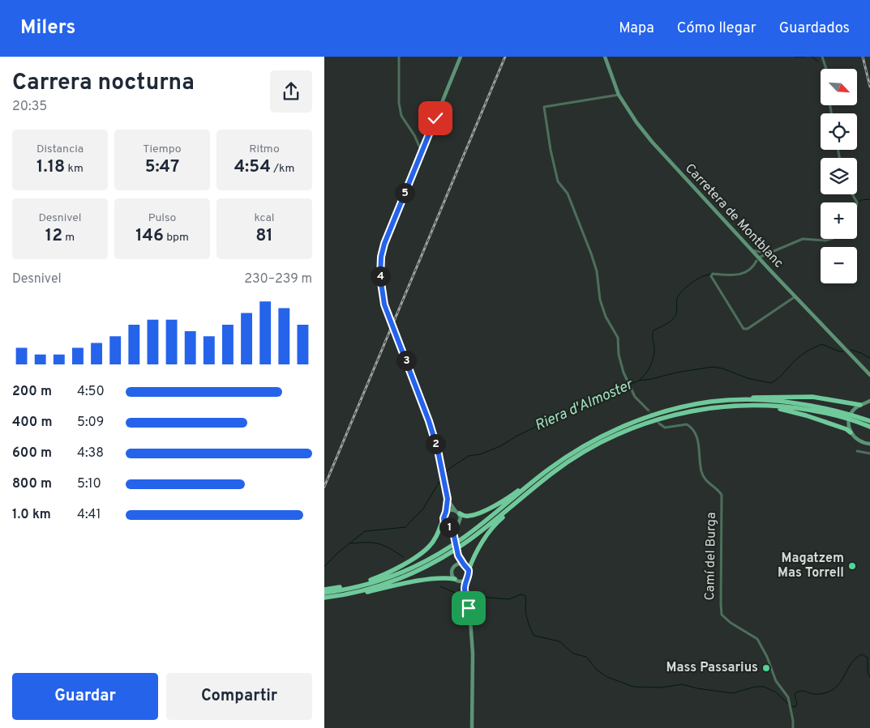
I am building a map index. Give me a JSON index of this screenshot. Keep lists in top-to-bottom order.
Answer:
{
  "streets": {
    "street": ["Carretera de Montblanc", "Camí del Burga"]
  },
  "water": ["Riera d'Almoster"],
  "places": ["Magatzem Mas Torrell", "Mass Passarius"],
  "north": "bottom right",
  "page": {
    "header": "Milers",
    "nav": ["Mapa", "Cómo llegar", "Guardados"],
    "heading": ["Carrera nocturna", "20:35"],
    "map_buttons": ["+", "−"],
    "stats": [
      ["Distancia", "1.18 km"],
      ["Tiempo", "5:47"],
      ["Ritmo", "4:54 /km"],
      ["Desnivel", "12 m"],
      ["Pulso", "146 bpm"],
      ["kcal", "81"]
    ],
    "pins": [
      "5",
      "4",
      "3",
      "2",
      "1"
    ],
    "chart": ["Desnivel", "230–239 m"],
    "list": [
      {
        "name": "200 m",
        "note": "4:50"
      },
      {
        "name": "400 m",
        "note": "5:09"
      },
      {
        "name": "600 m",
        "note": "4:38"
      },
      {
        "name": "800 m",
        "note": "5:10"
      },
      {
        "name": "1.0 km",
        "note": "4:41"
      }
    ],
    "buttons": ["Guardar", "Compartir"]
  }
}
